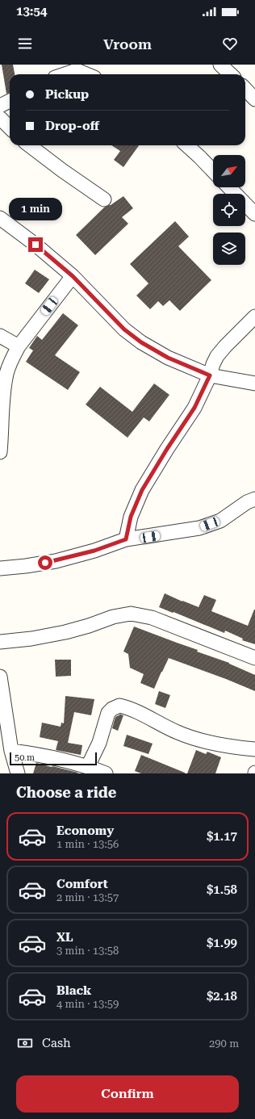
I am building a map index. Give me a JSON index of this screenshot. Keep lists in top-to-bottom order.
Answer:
{
  "scale_bar": "50 m",
  "north": "top right",
  "page": {
    "status": "13:54",
    "header": "Vroom",
    "banner": ["Pickup", "Drop-off"],
    "bubble": "1 min",
    "scale": "50 m",
    "heading": "Choose a ride",
    "list": [
      {
        "name": "Economy",
        "note": "1 min · 13:56",
        "value": "$1.17"
      },
      {
        "name": "Comfort",
        "note": "2 min · 13:57",
        "value": "$1.58"
      },
      {
        "name": "XL",
        "note": "3 min · 13:58",
        "value": "$1.99"
      },
      {
        "name": "Black",
        "note": "4 min · 13:59",
        "value": "$2.18"
      }
    ],
    "pay": ["Cash", "290 m"],
    "buttons": "Confirm"
  }
}
